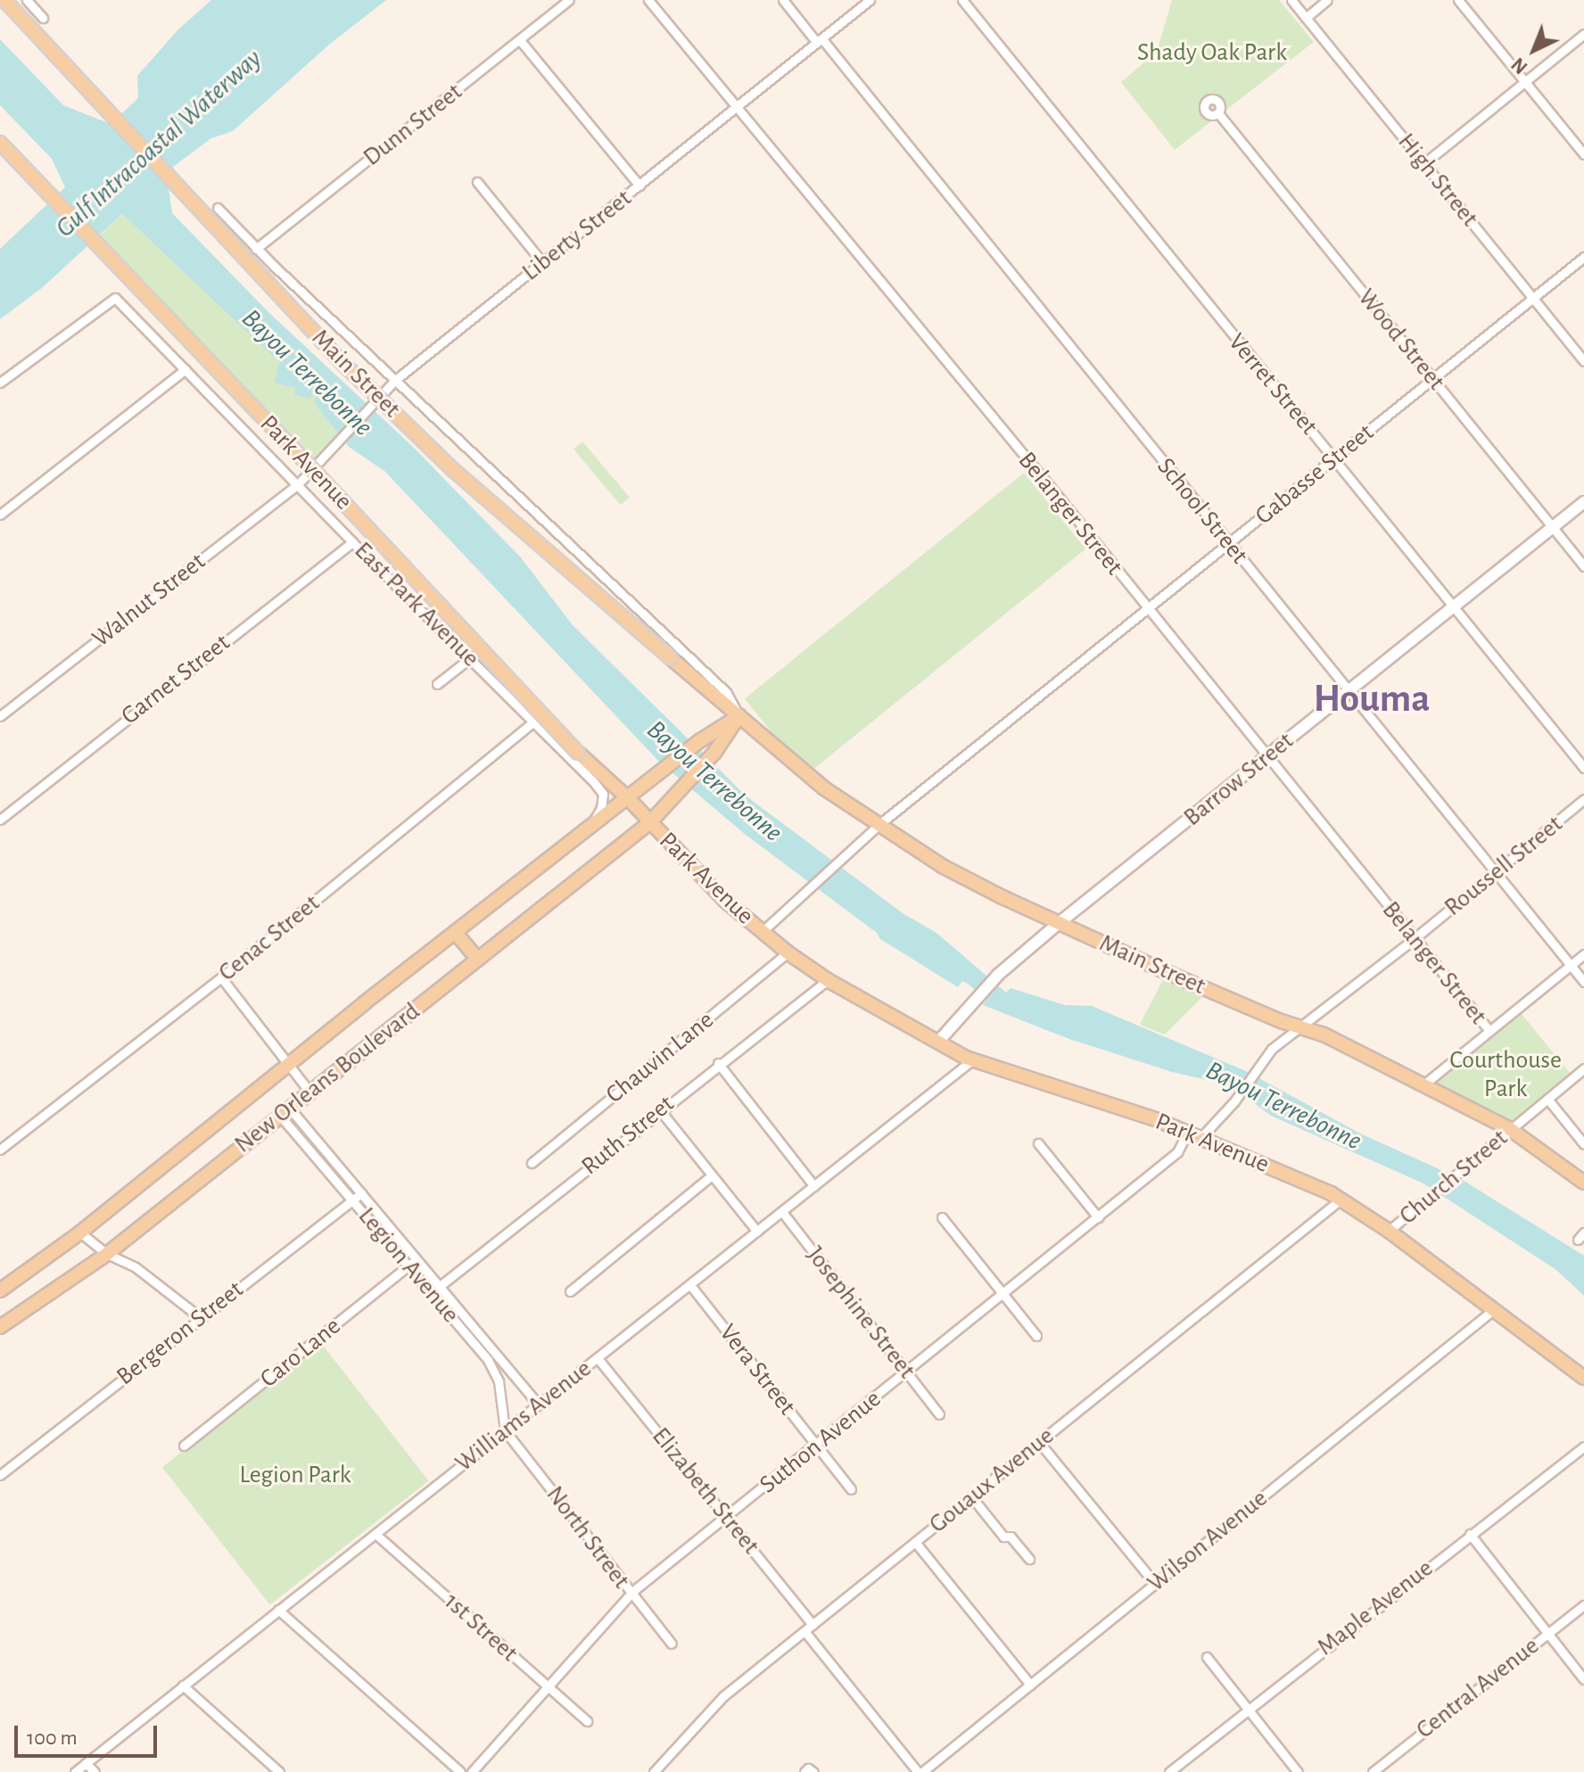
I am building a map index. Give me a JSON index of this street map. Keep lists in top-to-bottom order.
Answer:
{
  "streets": {
    "main road": [
      "Main Street",
      "Park Avenue",
      "Barrow Street",
      "New Orleans Boulevard"
    ],
    "street": [
      "Dunn Street",
      "High Street",
      "Liberty Street",
      "Wood Street",
      "Verret Street",
      "Gabasse Street",
      "School Street",
      "Belanger Street",
      "Walnut Street",
      "East Park Avenue",
      "Garnet Street",
      "Roussell Street",
      "Cenac Street",
      "Chauvin Lane",
      "Ruth Street",
      "Church Street",
      "Legion Avenue",
      "Josephine Street",
      "Bergeron Street",
      "Caro Lane",
      "Vera Street",
      "Williams Avenue",
      "Suthon Avenue",
      "Gouaux Avenue",
      "Elizabeth Street",
      "North Street",
      "Wilson Avenue",
      "Maple Avenue",
      "1st Street",
      "Central Avenue"
    ]
  },
  "crossings": [
    ["Dunn Street", "Main Street"],
    ["High Street", "Gabasse Street"],
    ["Liberty Street", "Main Street"],
    ["Liberty Street", "School Street"],
    ["Liberty Street", "Belanger Street"],
    ["Liberty Street", "Walnut Street"],
    ["Liberty Street", "East Park Avenue"],
    ["Wood Street", "Gabasse Street"],
    ["Wood Street", "Barrow Street"],
    ["Main Street", "Gabasse Street"],
    ["Main Street", "Barrow Street"],
    ["Main Street", "Roussell Street"],
    ["Main Street", "New Orleans Boulevard"],
    ["Main Street", "Church Street"],
    ["Verret Street", "Gabasse Street"],
    ["Verret Street", "Barrow Street"],
    ["Park Avenue", "Gabasse Street"],
    ["Park Avenue", "Barrow Street"],
    ["Park Avenue", "Roussell Street"],
    ["Park Avenue", "Chauvin Lane"],
    ["Park Avenue", "New Orleans Boulevard"],
    ["Park Avenue", "Ruth Street"],
    ["Park Avenue", "Church Street"],
    ["Park Avenue", "Williams Avenue"],
    ["Park Avenue", "Suthon Avenue"],
    ["Park Avenue", "Gouaux Avenue"],
    ["Park Avenue", "Wilson Avenue"],
    ["Gabasse Street", "School Street"],
    ["Gabasse Street", "Belanger Street"],
    ["School Street", "Barrow Street"],
    ["School Street", "Roussell Street"],
    ["Belanger Street", "Barrow Street"],
    ["Belanger Street", "Roussell Street"],
    ["Walnut Street", "East Park Avenue"],
    ["East Park Avenue", "Garnet Street"],
    ["East Park Avenue", "Cenac Street"],
    ["East Park Avenue", "New Orleans Boulevard"],
    ["New Orleans Boulevard", "Legion Avenue"],
    ["Ruth Street", "Legion Avenue"],
    ["Legion Avenue", "Bergeron Street"],
    ["Legion Avenue", "Caro Lane"],
    ["Legion Avenue", "Williams Avenue"],
    ["Legion Avenue", "North Street"],
    ["Josephine Street", "Williams Avenue"],
    ["Josephine Street", "Suthon Avenue"],
    ["Vera Street", "Williams Avenue"],
    ["Vera Street", "Suthon Avenue"],
    ["Williams Avenue", "Elizabeth Street"],
    ["Williams Avenue", "North Street"],
    ["Williams Avenue", "1st Street"],
    ["Suthon Avenue", "Elizabeth Street"],
    ["Suthon Avenue", "North Street"],
    ["Suthon Avenue", "1st Street"],
    ["Gouaux Avenue", "Elizabeth Street"]
  ],
  "districts": ["Houma"],
  "water": ["Gulf Intracoastal Waterway", "Bayou Terrebonne"],
  "parks": ["Shady Oak Park", "Courthouse Park", "Legion Park"],
  "scale_bar": "100 m",
  "north": "bottom left"
}
